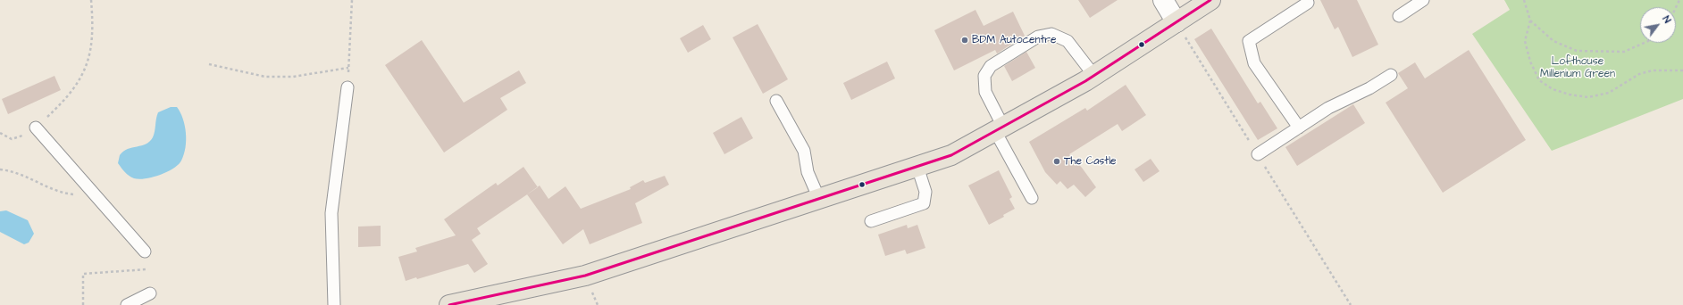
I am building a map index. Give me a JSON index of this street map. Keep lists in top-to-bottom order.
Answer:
{
  "parks": ["Lofthouse Millenium Green"],
  "places": ["BDM Autocentre", "The Castle"],
  "north": "top right"
}
